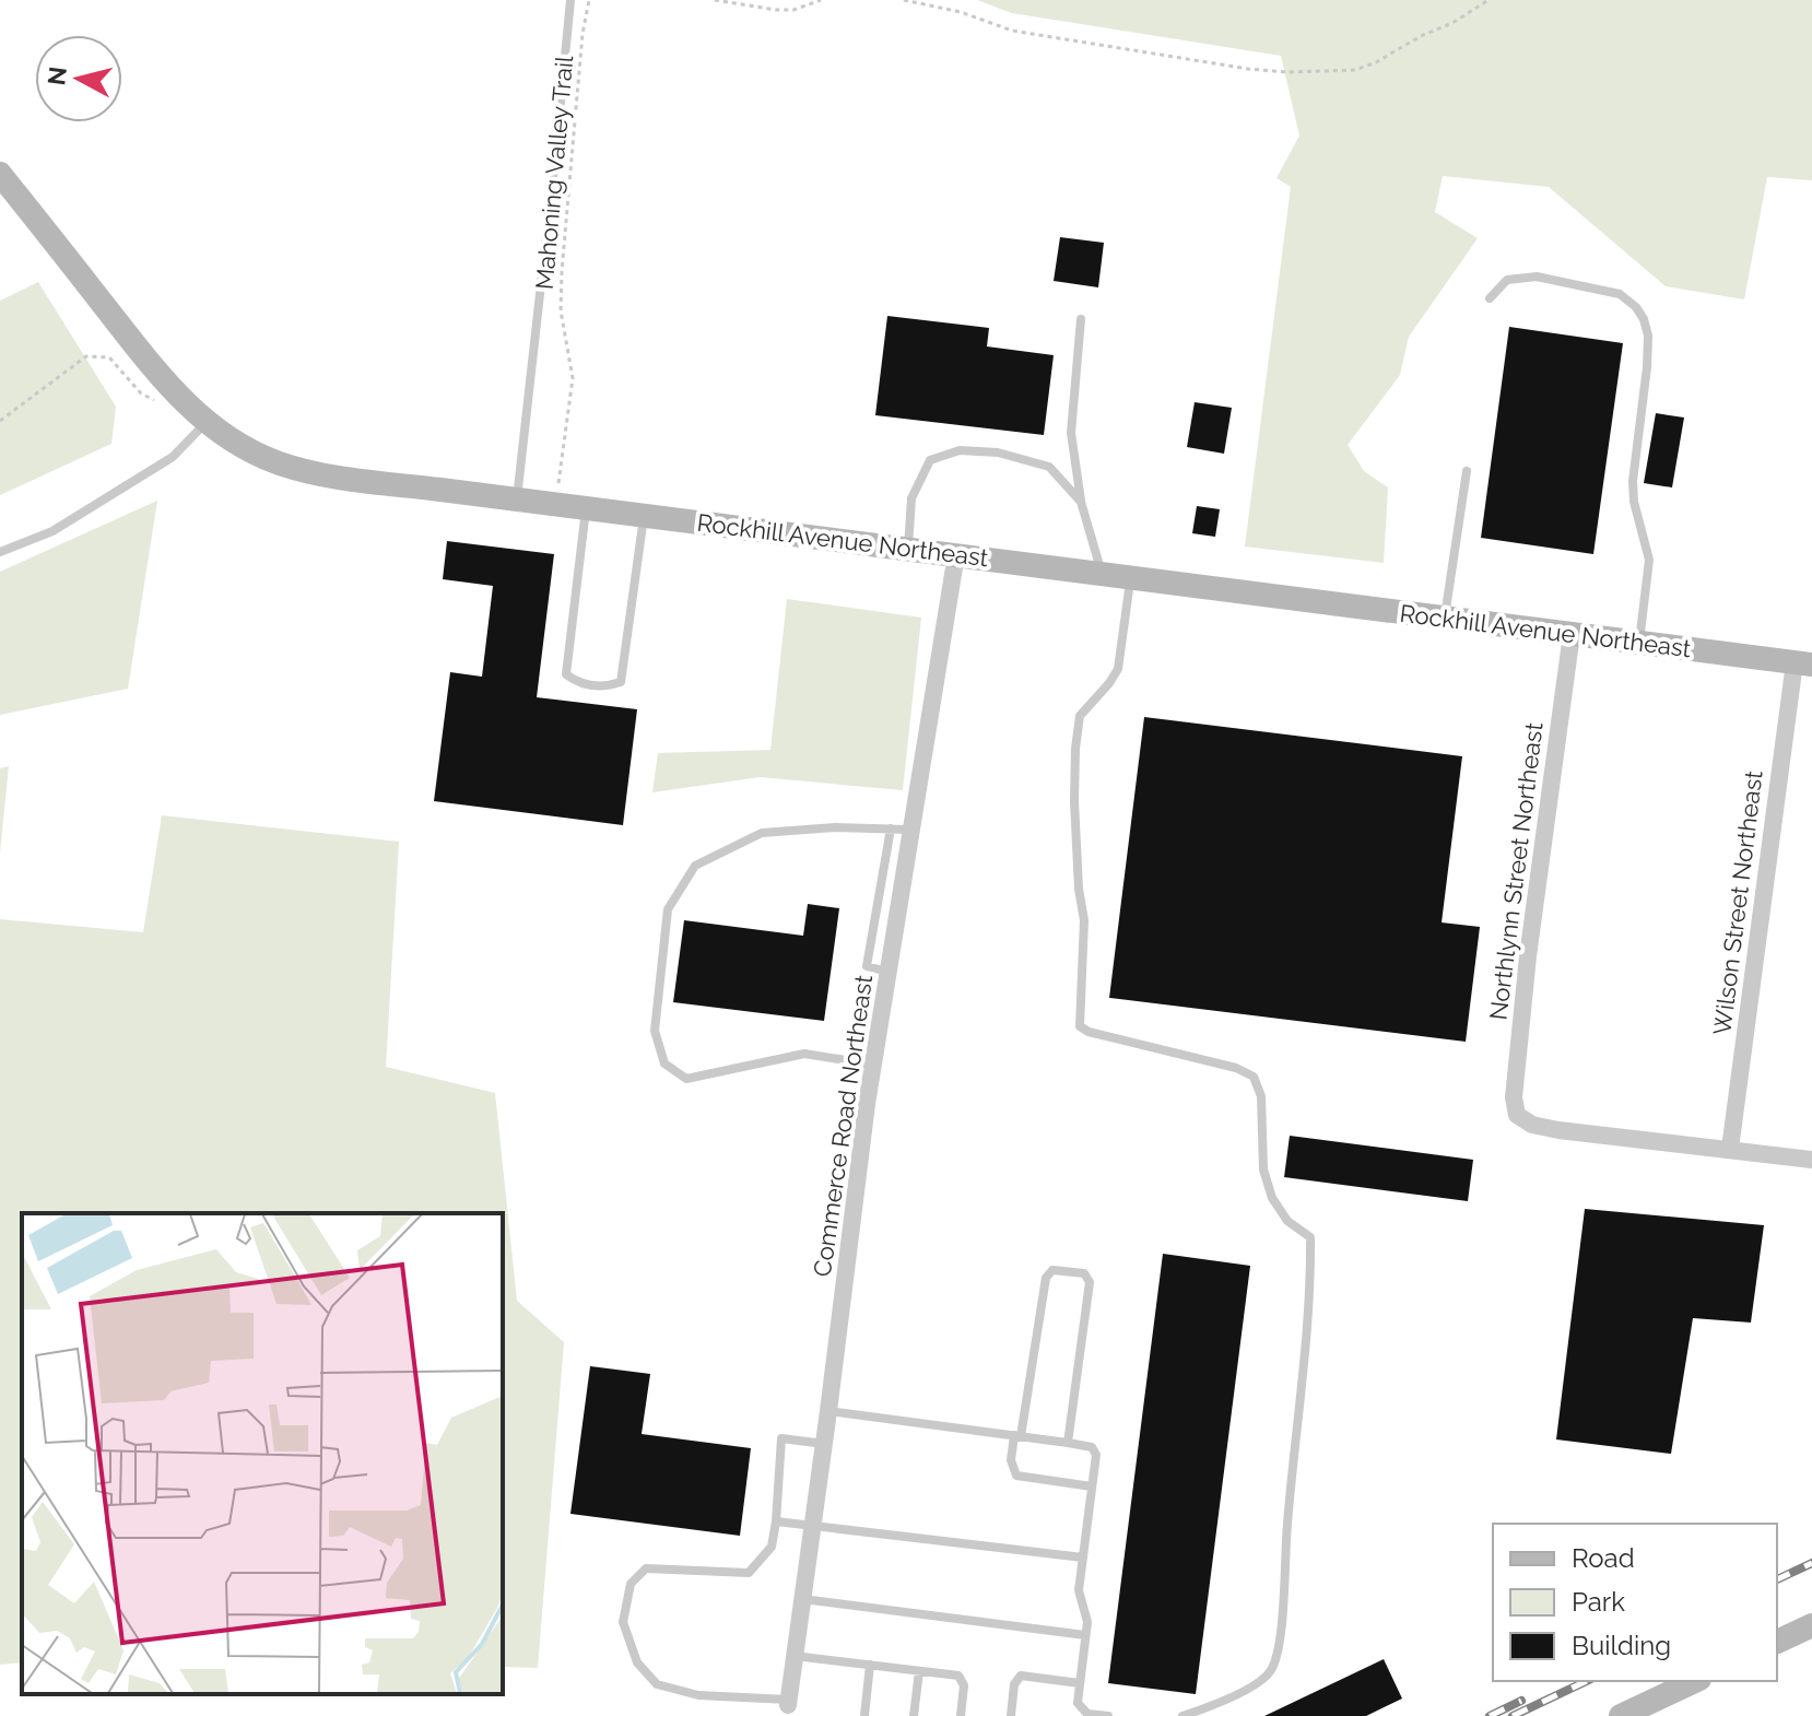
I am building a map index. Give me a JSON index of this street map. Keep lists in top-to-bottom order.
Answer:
{
  "streets": {
    "street": [
      "Rockhill Avenue Northeast",
      "Northlynn Street Northeast",
      "Wilson Street Northeast",
      "Commerce Road Northeast"
    ],
    "path": ["Mahoning Valley Trail"]
  },
  "crossings": [
    ["Mahoning Valley Trail", "Rockhill Avenue Northeast"],
    ["Rockhill Avenue Northeast", "Northlynn Street Northeast"],
    ["Rockhill Avenue Northeast", "Wilson Street Northeast"],
    ["Rockhill Avenue Northeast", "Commerce Road Northeast"],
    ["Northlynn Street Northeast", "Wilson Street Northeast"]
  ],
  "legend": ["Road", "Park", "Building"],
  "north": "left"
}
